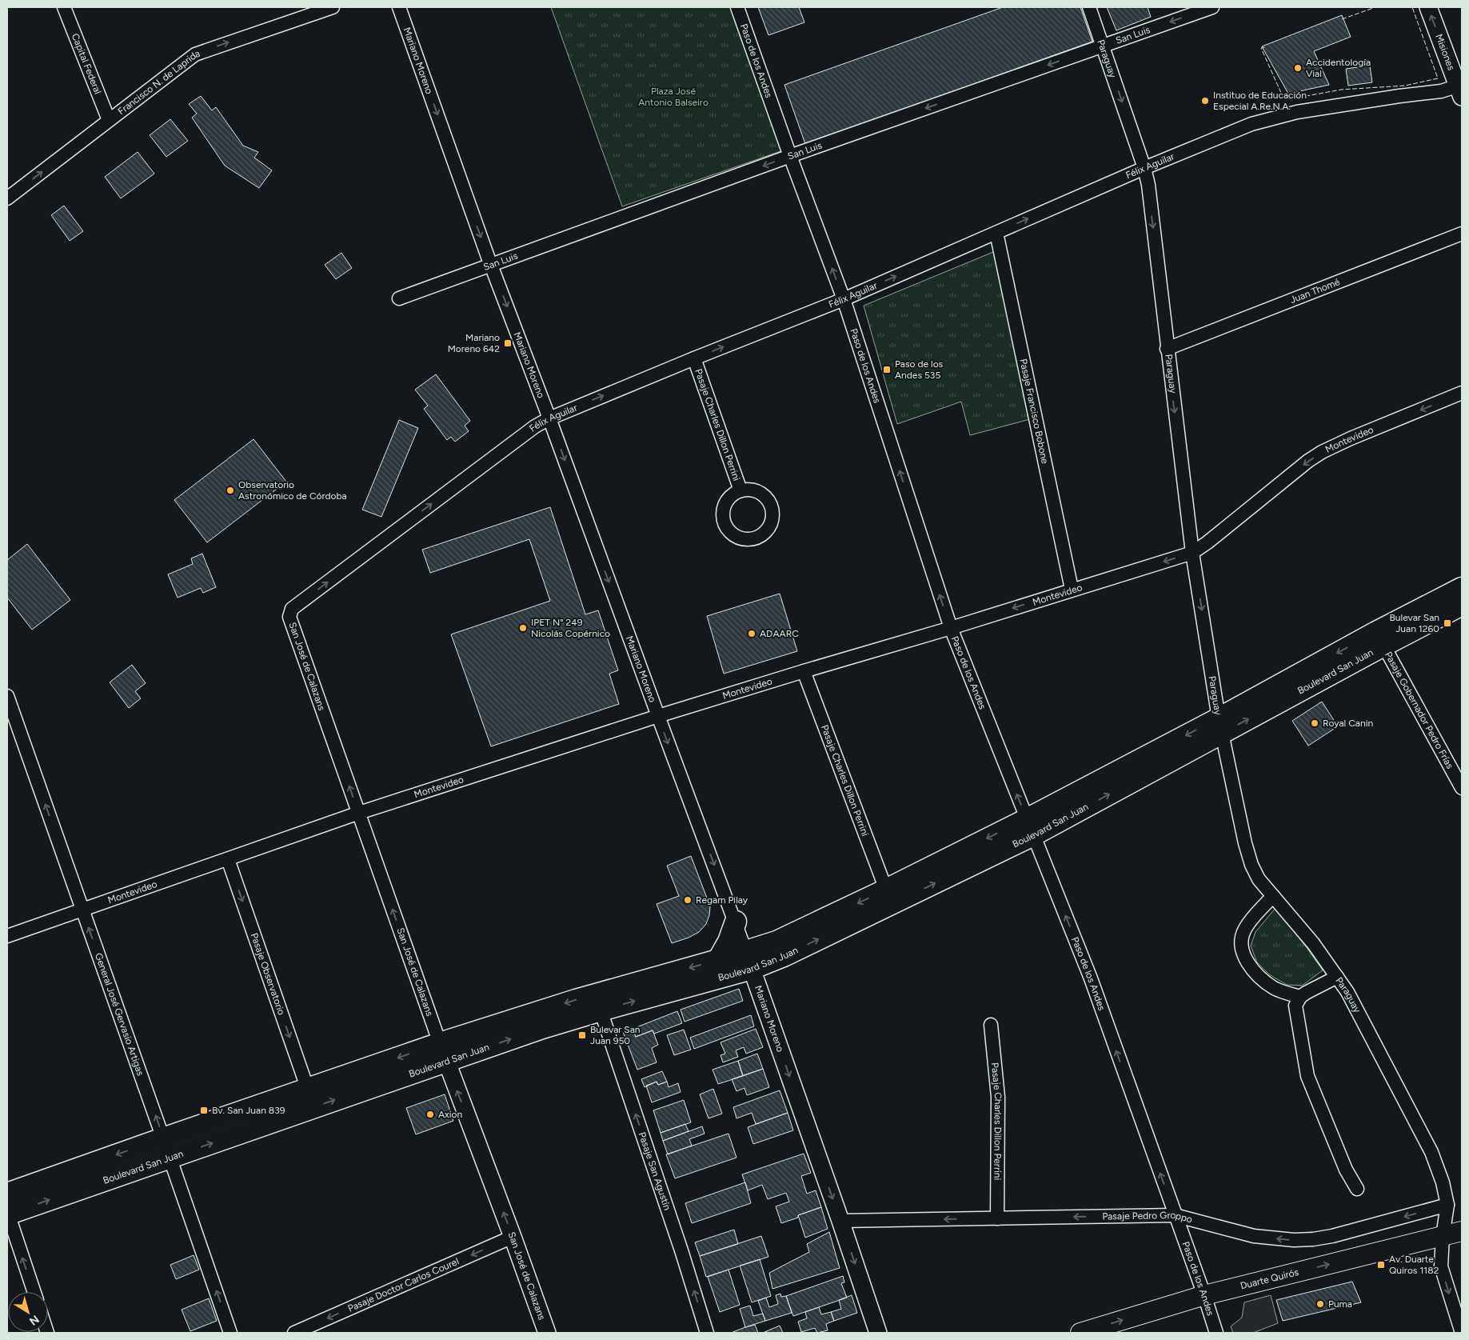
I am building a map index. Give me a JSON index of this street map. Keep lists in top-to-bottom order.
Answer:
{
  "streets": {
    "main road": ["Boulevard San Juan", "Duarte Quirós"],
    "street": [
      "San Luis",
      "Misiones",
      "Paraguay",
      "Mariano Moreno",
      "Paso de los Andes",
      "Capital Federal",
      "Francisco N. de Laprida",
      "Félix Aguilar",
      "Juan Thomé",
      "Pasaje Francisco Bobone",
      "Pasaje Charles Dillon Perrini",
      "Montevideo",
      "San José de Calazans",
      "Pasaje Gobernador Pedro Frías",
      "Pasaje Observatorio",
      "General José Gervasio Artigas",
      "Pasaje San Agustín",
      "Pasaje Pedro Groppo",
      "Pasaje Doctor Carlos Courel"
    ]
  },
  "crossings": [
    ["San Luis", "Paraguay"],
    ["San Luis", "Mariano Moreno"],
    ["San Luis", "Paso de los Andes"],
    ["Misiones", "Félix Aguilar"],
    ["Paraguay", "Félix Aguilar"],
    ["Paraguay", "Juan Thomé"],
    ["Paraguay", "Montevideo"],
    ["Paraguay", "Boulevard San Juan"],
    ["Paraguay", "Pasaje Pedro Groppo"],
    ["Paraguay", "Duarte Quirós"],
    ["Mariano Moreno", "Félix Aguilar"],
    ["Mariano Moreno", "Montevideo"],
    ["Mariano Moreno", "Boulevard San Juan"],
    ["Mariano Moreno", "Pasaje Pedro Groppo"],
    ["Paso de los Andes", "Félix Aguilar"],
    ["Paso de los Andes", "Montevideo"],
    ["Paso de los Andes", "Boulevard San Juan"],
    ["Paso de los Andes", "Pasaje Pedro Groppo"],
    ["Paso de los Andes", "Duarte Quirós"],
    ["Capital Federal", "Francisco N. de Laprida"],
    ["Félix Aguilar", "Pasaje Francisco Bobone"],
    ["Félix Aguilar", "Pasaje Charles Dillon Perrini"],
    ["Félix Aguilar", "San José de Calazans"],
    ["Pasaje Francisco Bobone", "Montevideo"],
    ["Pasaje Charles Dillon Perrini", "Montevideo"],
    ["Pasaje Charles Dillon Perrini", "Boulevard San Juan"],
    ["Pasaje Charles Dillon Perrini", "Pasaje Pedro Groppo"],
    ["Montevideo", "San José de Calazans"],
    ["Montevideo", "Pasaje Observatorio"],
    ["Montevideo", "General José Gervasio Artigas"],
    ["San José de Calazans", "Boulevard San Juan"],
    ["San José de Calazans", "Pasaje Doctor Carlos Courel"],
    ["Boulevard San Juan", "Pasaje Gobernador Pedro Frías"],
    ["Boulevard San Juan", "Pasaje Observatorio"],
    ["Boulevard San Juan", "General José Gervasio Artigas"],
    ["Boulevard San Juan", "Pasaje San Agustín"]
  ],
  "one_way": [
    "San Luis",
    "Misiones",
    "Paraguay",
    "Mariano Moreno",
    "Paso de los Andes",
    "Francisco N. de Laprida",
    "Félix Aguilar",
    "Montevideo",
    "San José de Calazans",
    "Pasaje Observatorio",
    "General José Gervasio Artigas",
    "Pasaje San Agustín",
    "Pasaje Pedro Groppo",
    "Duarte Quirós",
    "Pasaje Doctor Carlos Courel"
  ],
  "parks": ["Plaza José Antonio Balseiro"],
  "places": {
    "other": [
      "Accidentología Vial",
      "Instituo de Educación Especial A.Re.N.A.",
      "Observatorio Astronómico de Córdoba",
      "IPET N° 249 Nicolás Copérnico",
      "ADAARC",
      "Royal Canin",
      "Regam Pilay",
      "Axion",
      "Puma"
    ],
    "transit": [
      "Mariano Moreno 642",
      "Paso de los Andes 535",
      "Bulevar San Juan 1260",
      "Bulevar San Juan 950",
      "Bv. San Juan 839",
      "Av. Duarte Quiros 1182"
    ]
  },
  "north": "bottom right"
}
